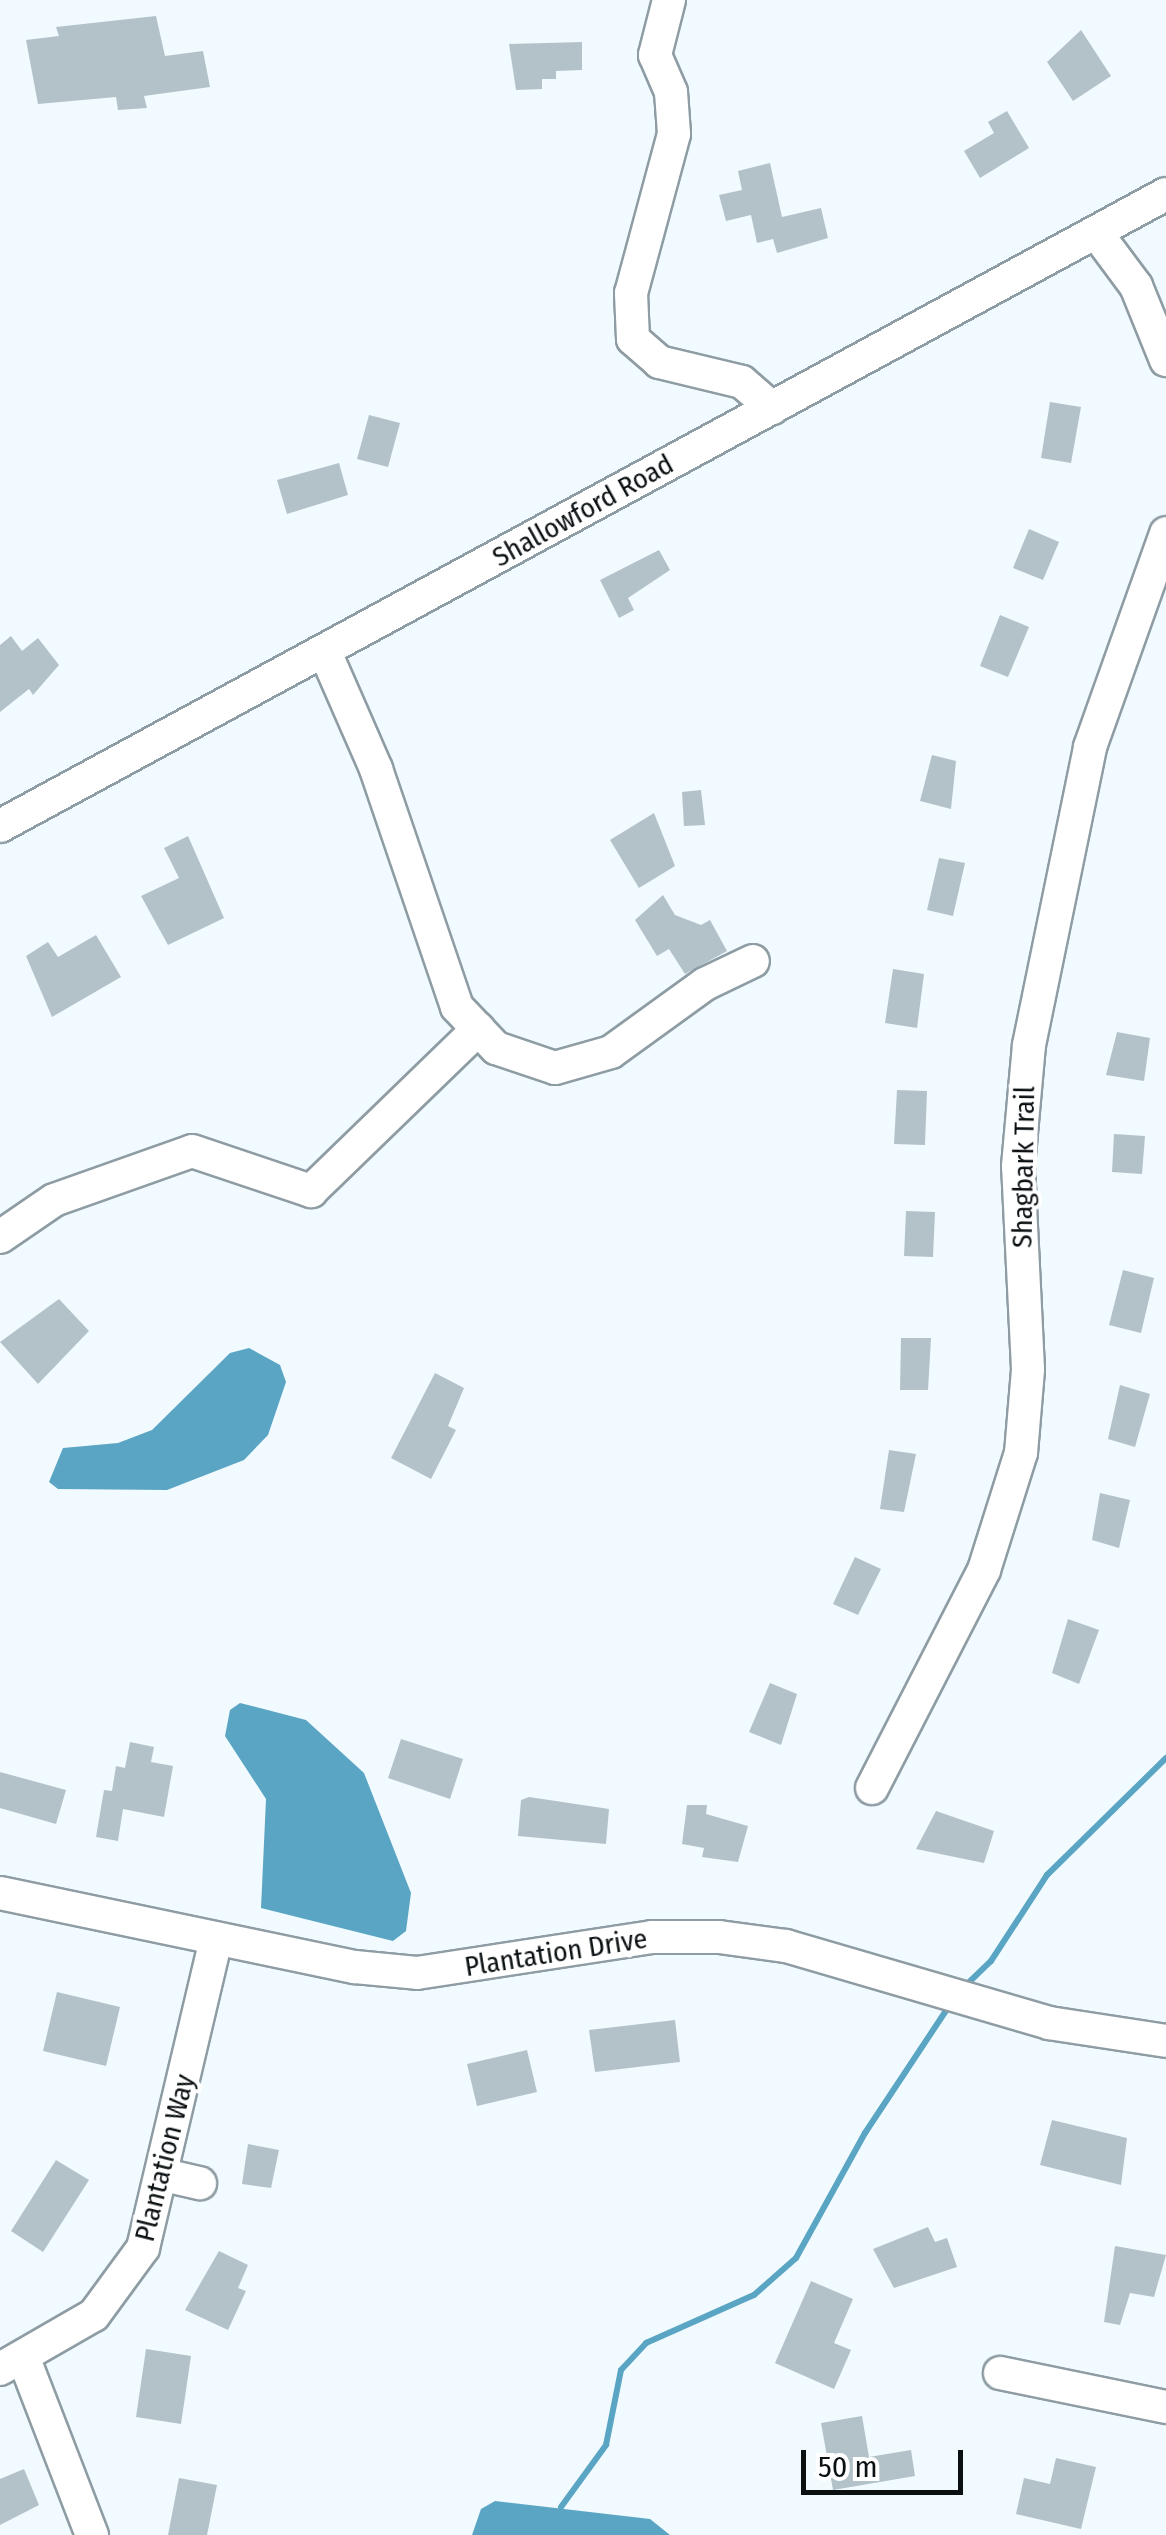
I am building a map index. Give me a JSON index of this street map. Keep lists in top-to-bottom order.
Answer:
{
  "streets": {
    "street": [
      "Shallowford Road",
      "Shagbark Trail",
      "Plantation Drive",
      "Plantation Way"
    ]
  },
  "crossings": [
    ["Plantation Drive", "Plantation Way"]
  ],
  "scale_bar": "50 m"
}
